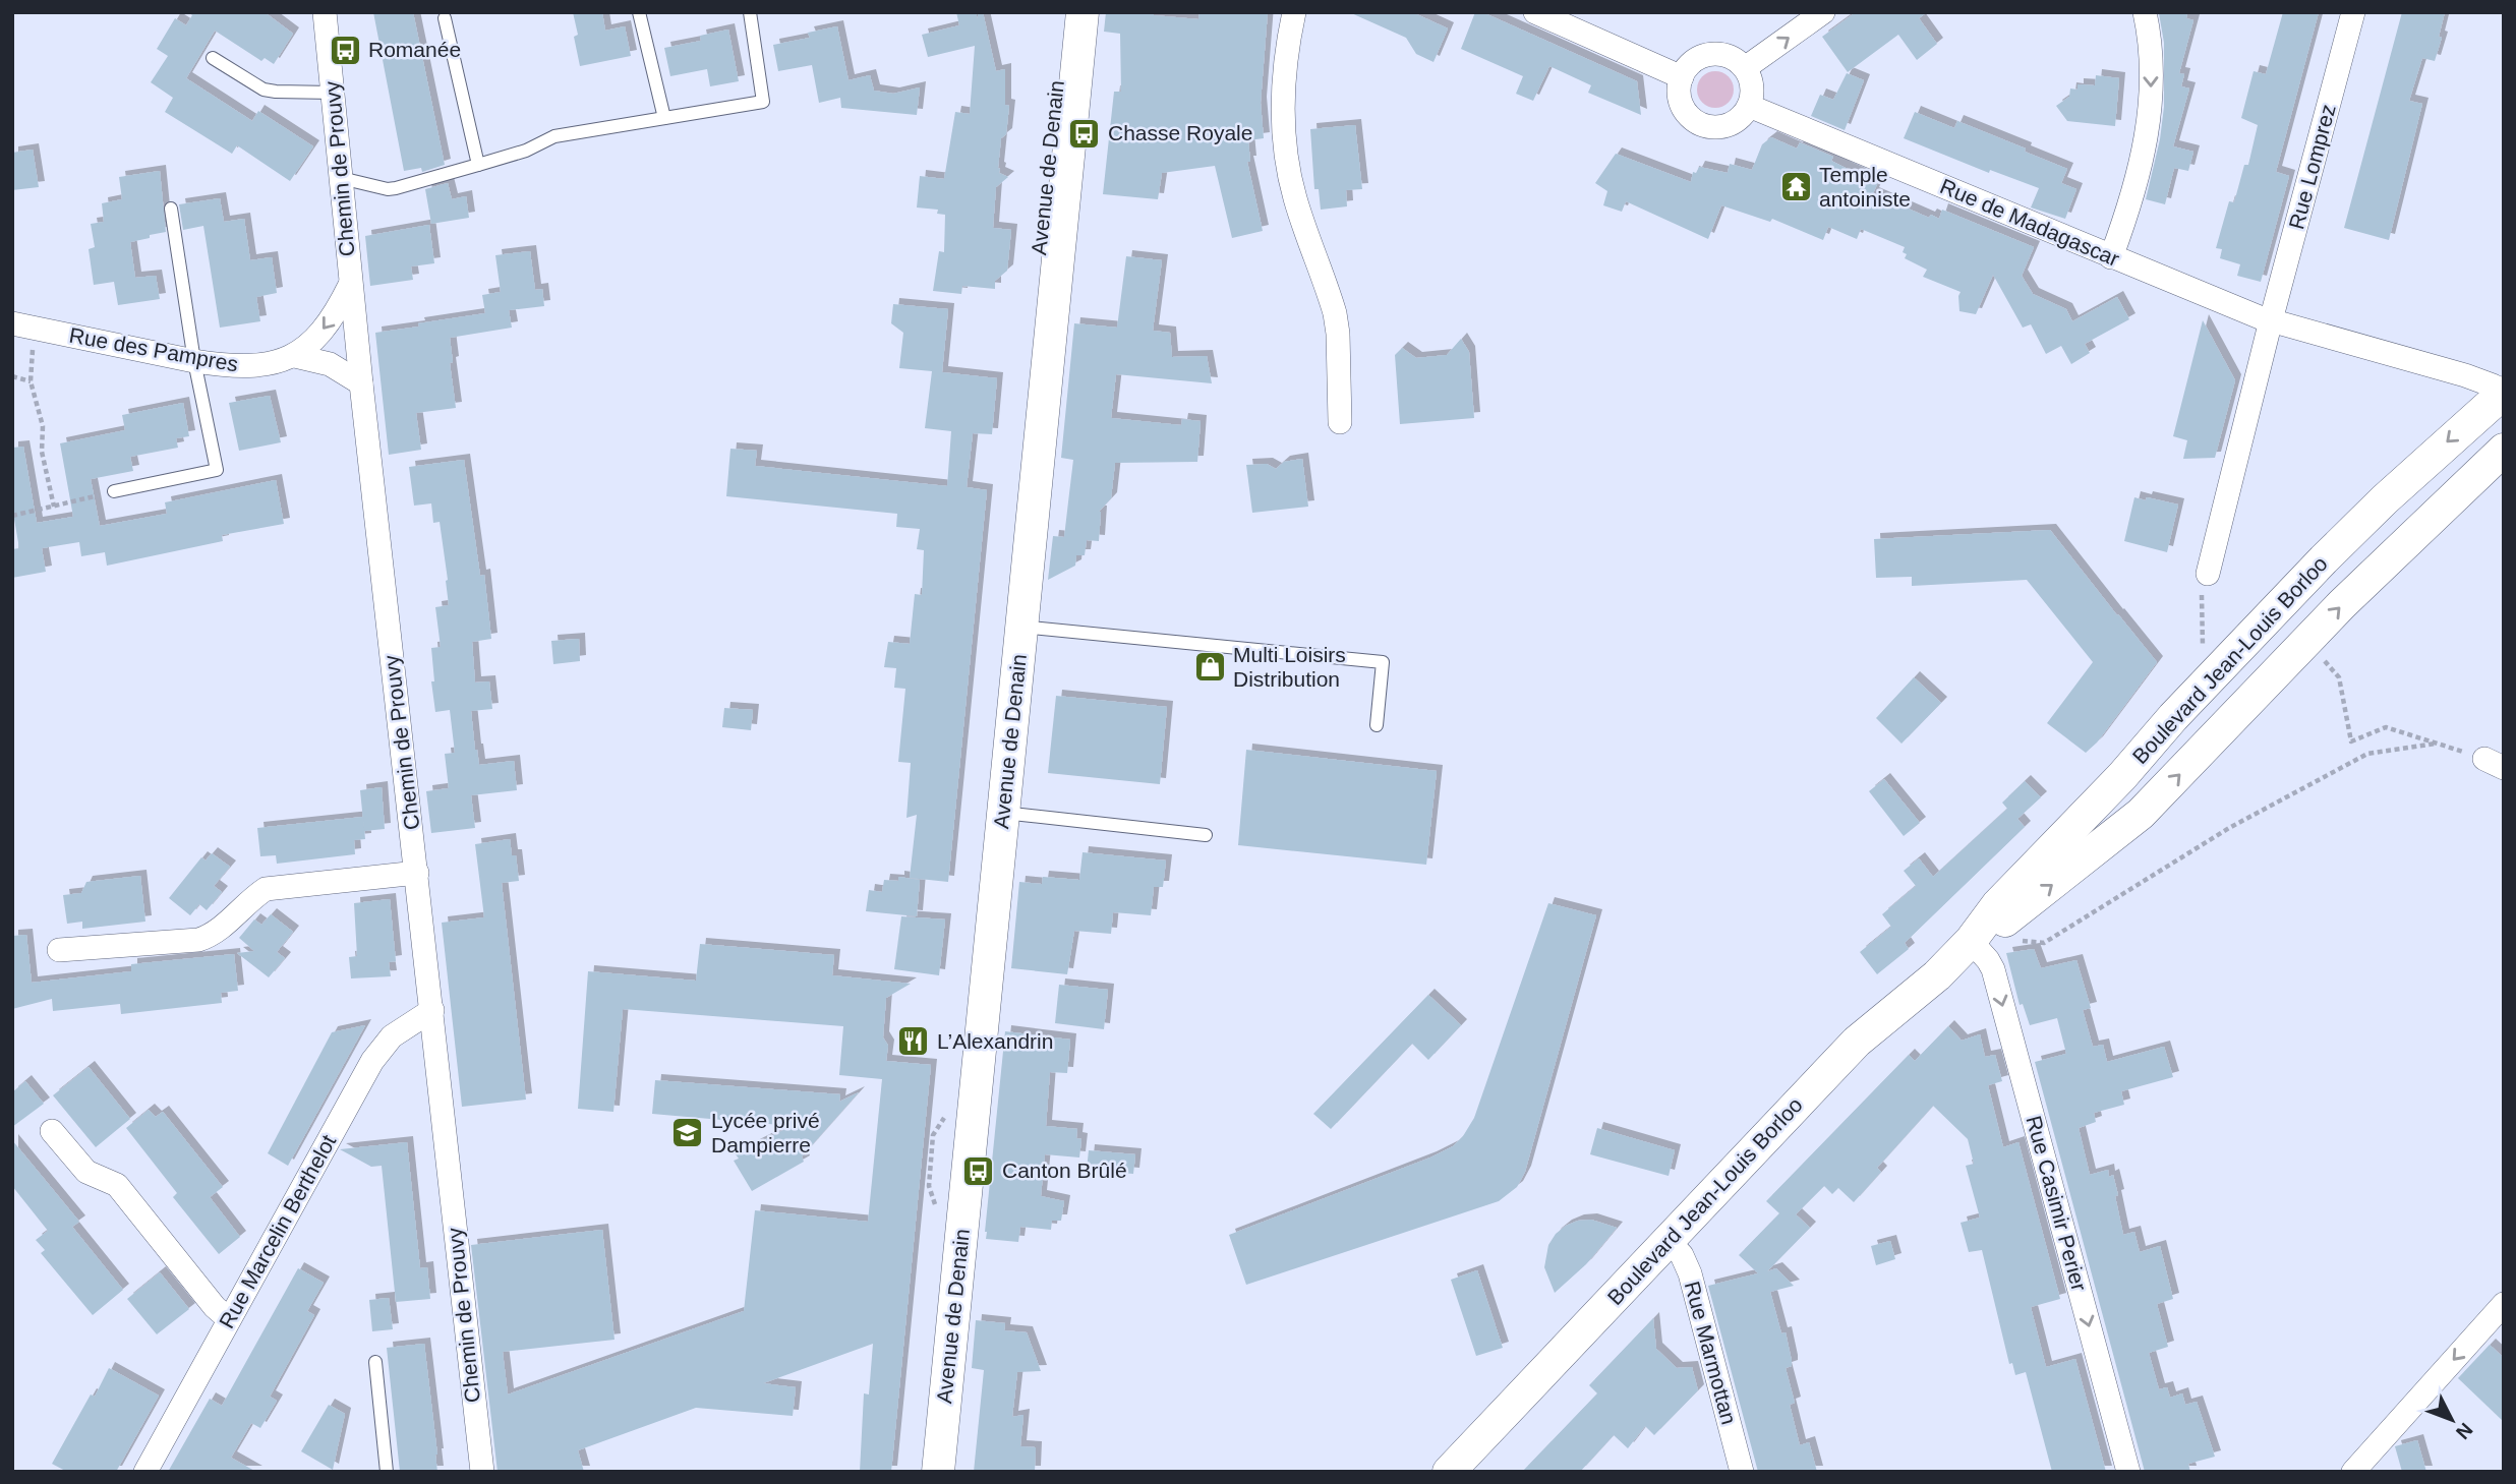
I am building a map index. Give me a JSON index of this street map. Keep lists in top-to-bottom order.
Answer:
{
  "streets": {
    "main road": ["Avenue de Denain", "Boulevard Jean-Louis Borloo"],
    "street": [
      "Rue Lomprez",
      "Chemin de Prouvy",
      "Rue de Madagascar",
      "Rue des Pampres",
      "Rue Casimir Perier",
      "Rue Marcelin Berthelot",
      "Rue Marmottan"
    ]
  },
  "crossings": [
    ["Rue Lomprez", "Rue de Madagascar"],
    ["Chemin de Prouvy", "Rue des Pampres"],
    ["Chemin de Prouvy", "Rue Marcelin Berthelot"],
    ["Boulevard Jean-Louis Borloo", "Rue Casimir Perier"],
    ["Boulevard Jean-Louis Borloo", "Rue Marmottan"]
  ],
  "one_way": ["Rue Casimir Perier"],
  "places": {
    "bus stop": ["Romanée", "Chasse Royale", "Canton Brûlé"],
    "temple": ["Temple antoiniste"],
    "shop": ["Multi Loisirs Distribution"],
    "restaurant": ["L’Alexandrin"],
    "school or university": ["Lycée privé Dampierre"]
  },
  "north": "bottom right"
}
